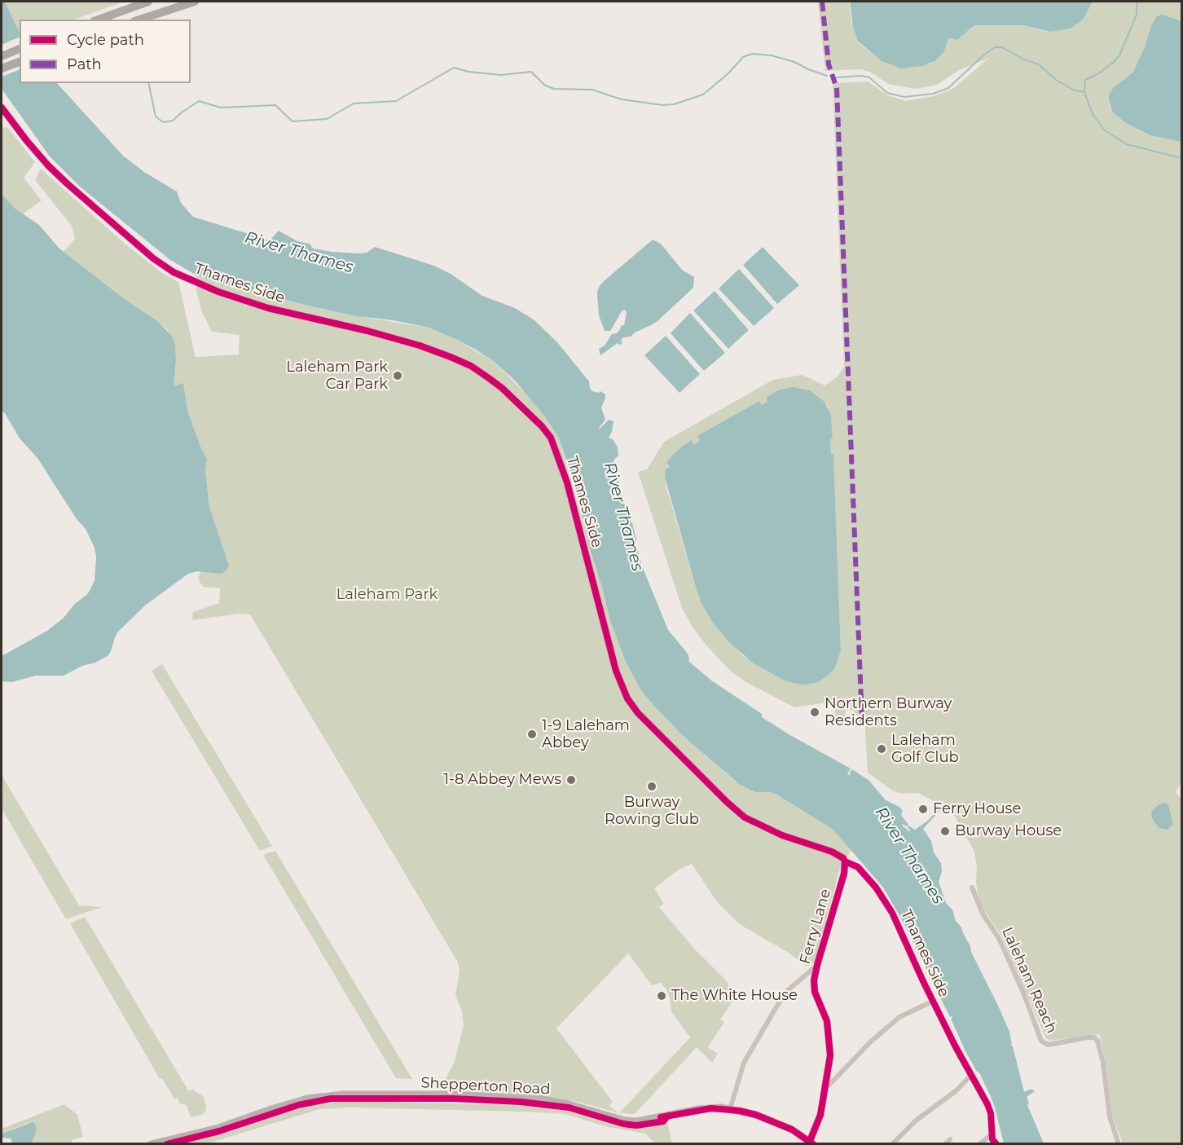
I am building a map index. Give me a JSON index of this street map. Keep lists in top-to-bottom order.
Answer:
{
  "streets": {
    "street": [
      "Thames Side",
      "Ferry Lane",
      "Laleham Reach",
      "Shepperton Road"
    ]
  },
  "crossings": [
    ["Thames Side", "Ferry Lane"],
    ["Ferry Lane", "Shepperton Road"]
  ],
  "water": ["River Thames"],
  "parks": ["Laleham Park"],
  "places": [
    "Laleham Park Car Park",
    "Northern Burway Residents",
    "1-9 Laleham Abbey",
    "Laleham Golf Club",
    "1-8 Abbey Mews",
    "Burway Rowing Club",
    "Ferry House",
    "Burway House",
    "The White House"
  ],
  "legend": ["Cycle path", "Path"]
}
